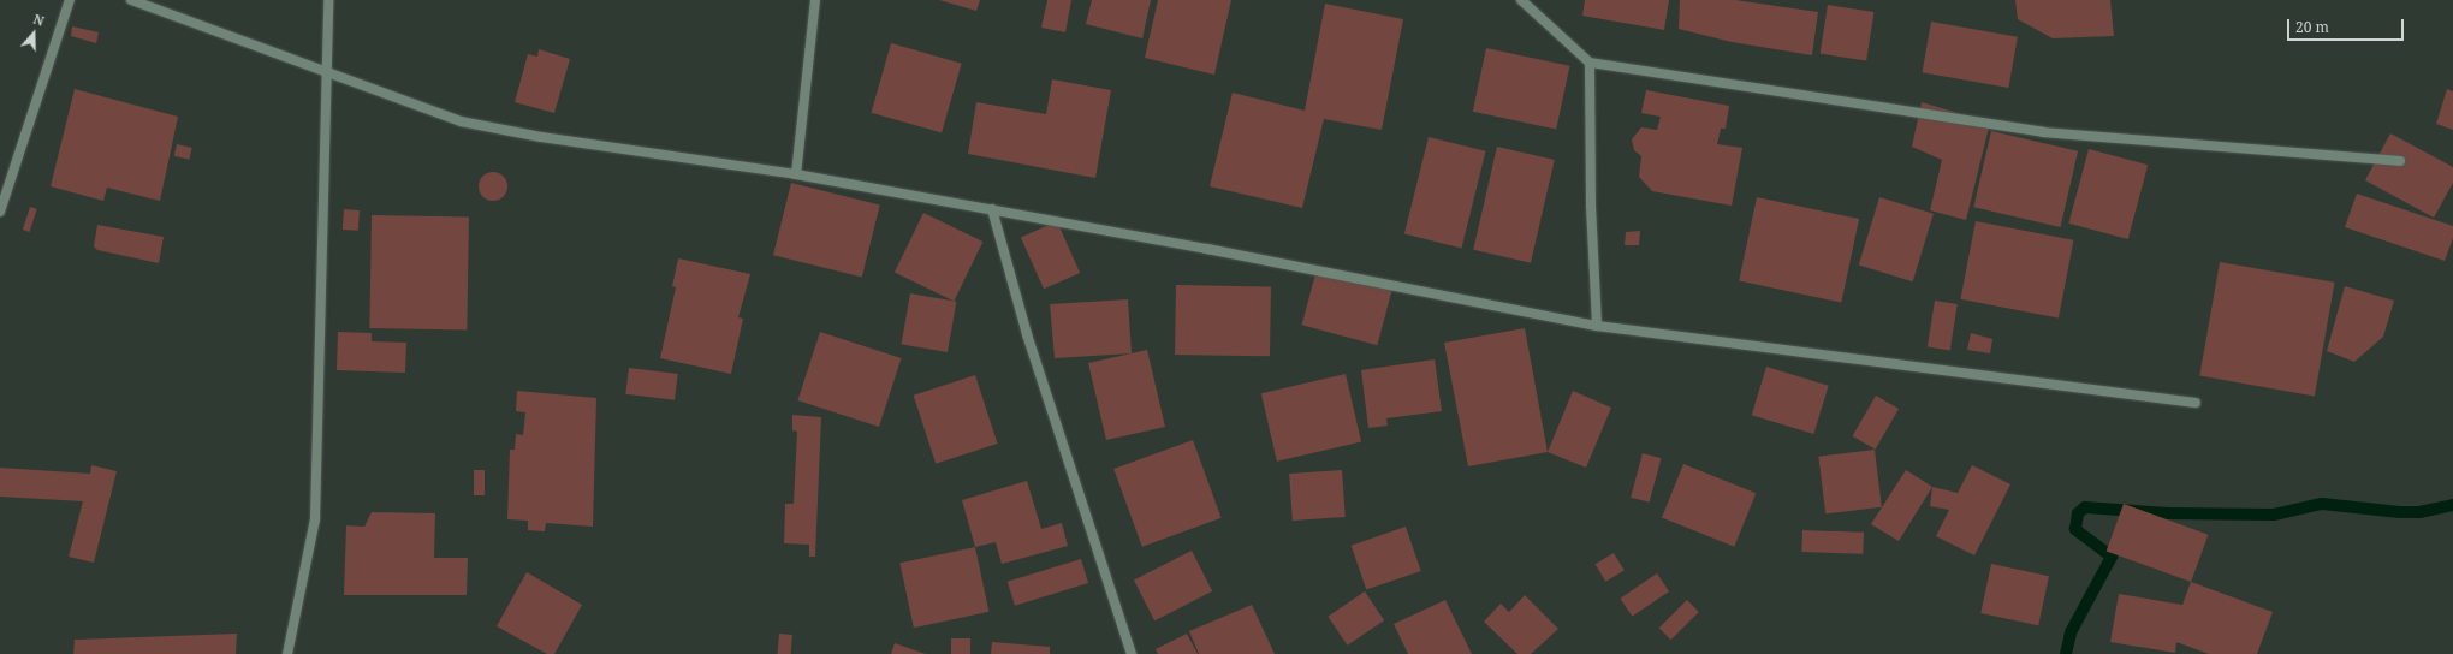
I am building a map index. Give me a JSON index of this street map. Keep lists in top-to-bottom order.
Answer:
{
  "scale_bar": "20 m",
  "north": "top"
}
